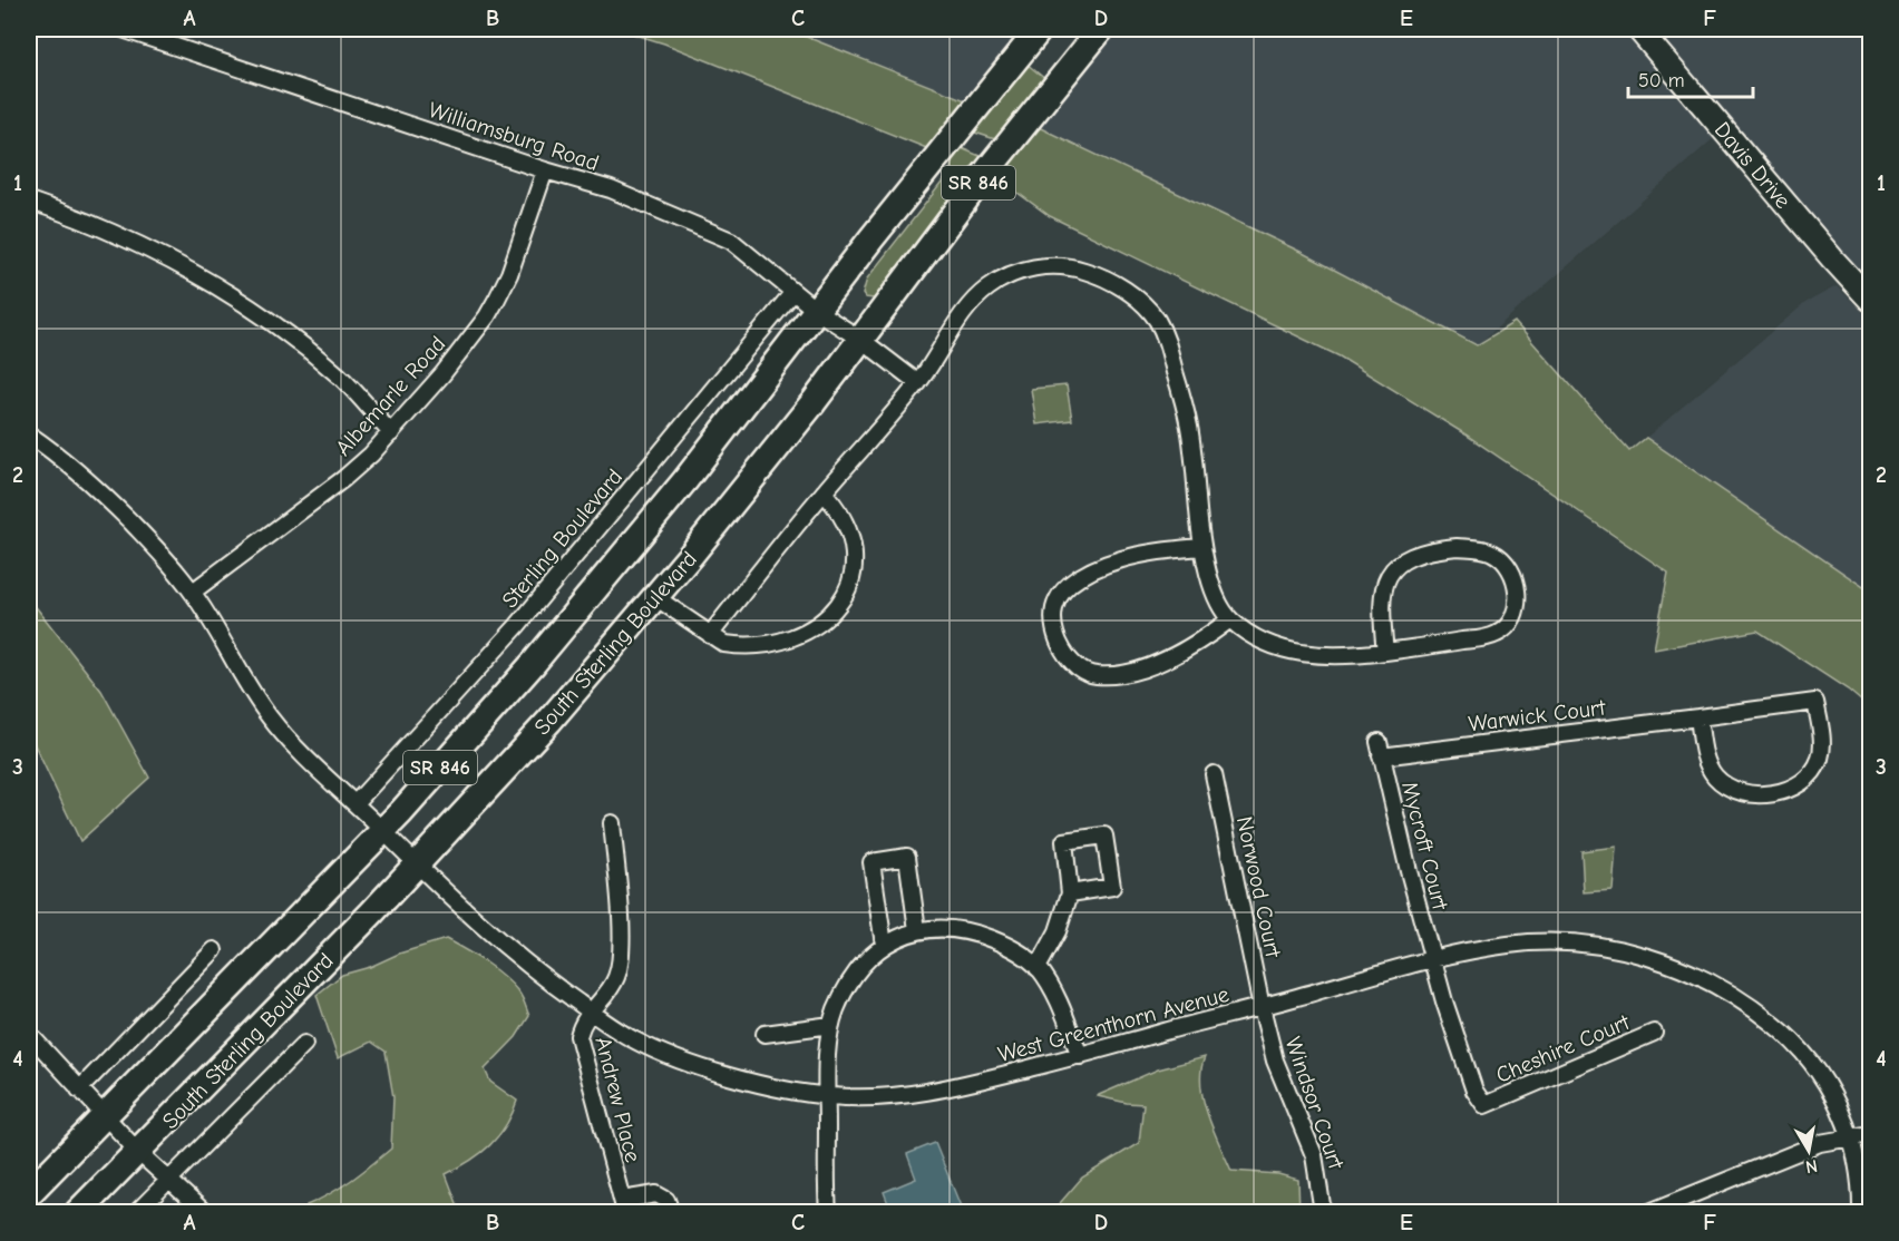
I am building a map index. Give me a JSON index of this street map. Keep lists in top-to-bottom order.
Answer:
{
  "streets": {
    "main road": ["Davis Drive", "SR 846", "South Sterling Boulevard"],
    "street": [
      "Williamsburg Road",
      "Albemarle Road",
      "Sterling Boulevard",
      "Warwick Court",
      "Mycroft Court",
      "Norwood Court",
      "West Greenthorn Avenue",
      "Cheshire Court",
      "Andrew Place",
      "Windsor Court"
    ]
  },
  "crossings": [
    ["Williamsburg Road", "SR 846"],
    ["Williamsburg Road", "Albemarle Road"],
    ["Williamsburg Road", "Sterling Boulevard"],
    ["Williamsburg Road", "South Sterling Boulevard"],
    ["SR 846", "West Greenthorn Avenue"],
    ["Albemarle Road", "West Greenthorn Avenue"],
    ["Sterling Boulevard", "West Greenthorn Avenue"],
    ["South Sterling Boulevard", "West Greenthorn Avenue"],
    ["Warwick Court", "Mycroft Court"],
    ["Mycroft Court", "West Greenthorn Avenue"],
    ["Mycroft Court", "Cheshire Court"],
    ["Norwood Court", "West Greenthorn Avenue"],
    ["Norwood Court", "Windsor Court"],
    ["West Greenthorn Avenue", "Cheshire Court"],
    ["West Greenthorn Avenue", "Andrew Place"],
    ["West Greenthorn Avenue", "Windsor Court"]
  ],
  "scale_bar": "50 m",
  "north": "bottom",
  "grid": {
    "columns": [
      "A",
      "B",
      "C",
      "D",
      "E",
      "F"
    ],
    "rows": [
      "1",
      "2",
      "3",
      "4"
    ]
  }
}
